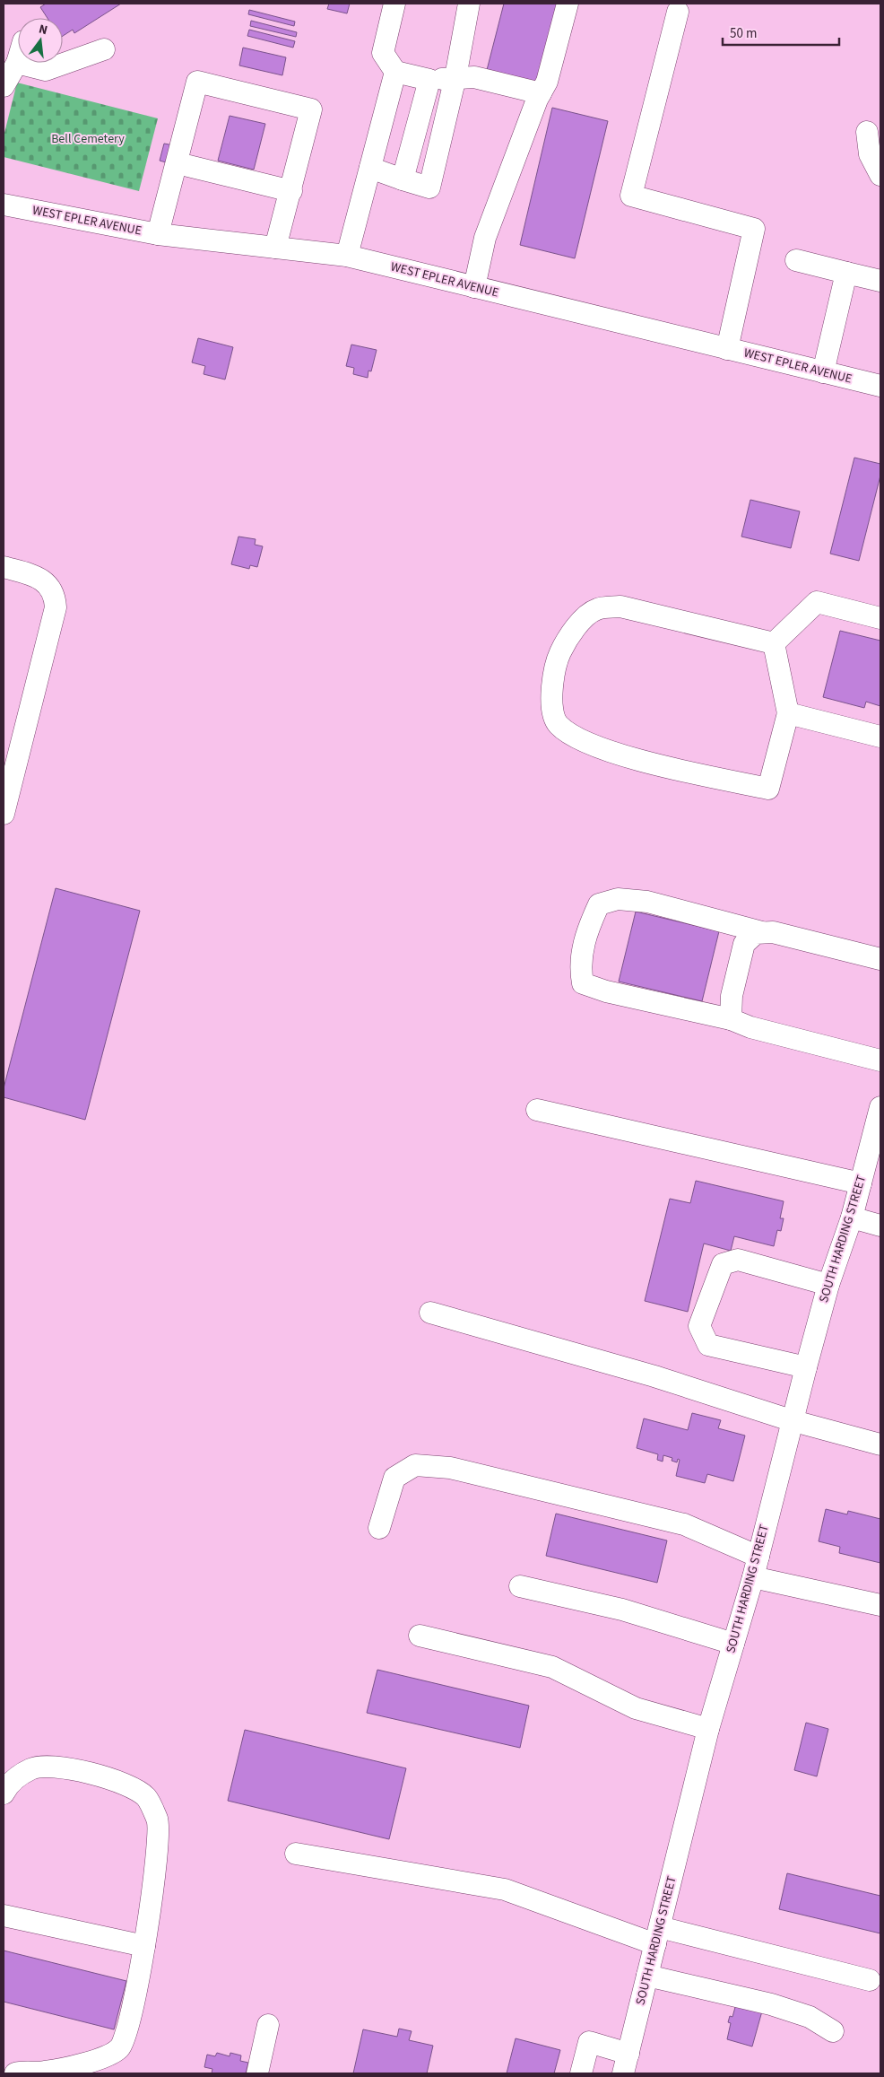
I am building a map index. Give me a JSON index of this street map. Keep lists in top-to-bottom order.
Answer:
{
  "streets": {
    "street": ["WEST EPLER AVENUE", "SOUTH HARDING STREET"]
  },
  "parks": ["Bell Cemetery"],
  "scale_bar": "50 m",
  "north": "top"
}
